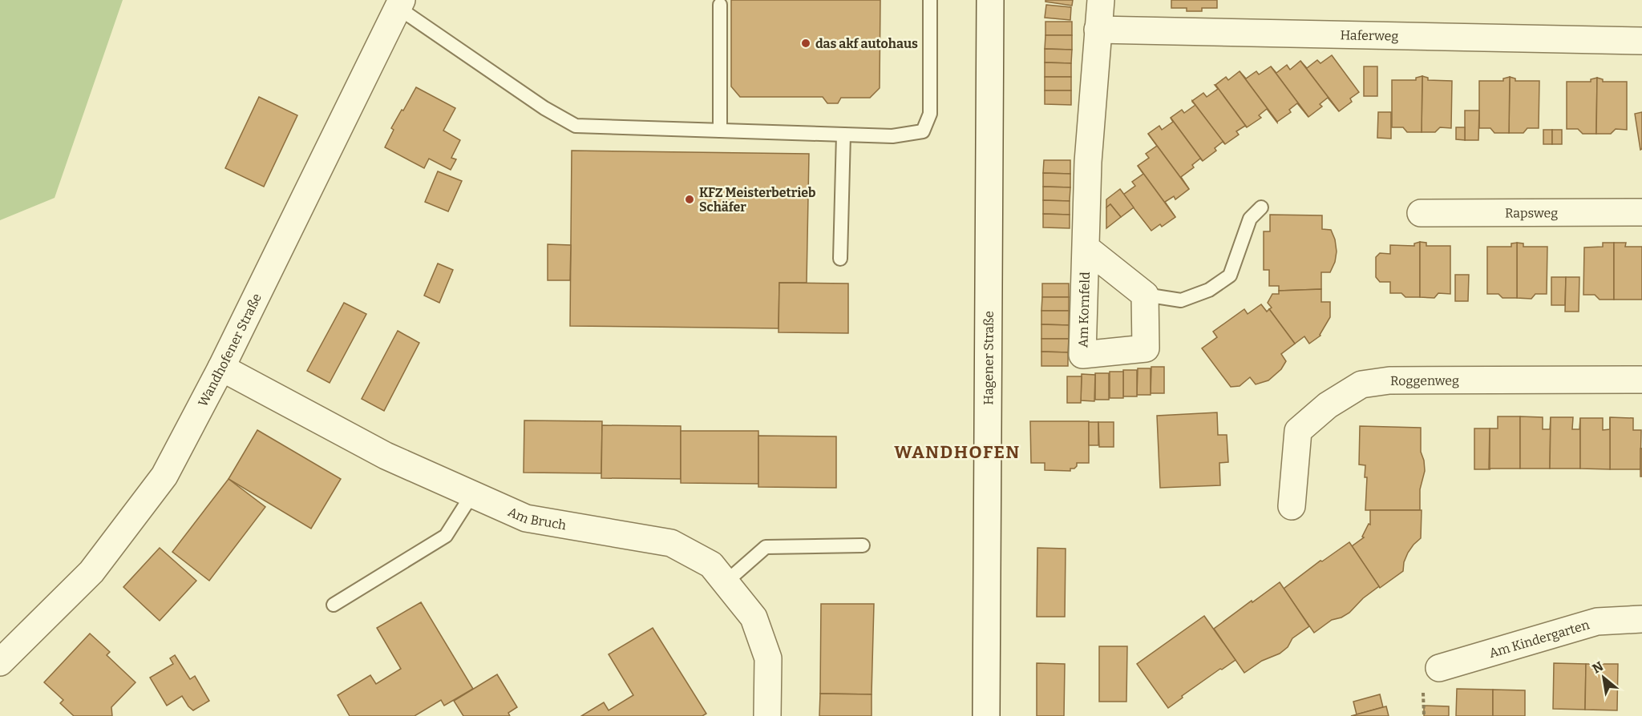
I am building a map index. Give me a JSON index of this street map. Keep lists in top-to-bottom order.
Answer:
{
  "streets": {
    "street": [
      "Haferweg",
      "Rapsweg",
      "Am Kornfeld",
      "Wandhofener Straße",
      "Hagener Straße",
      "Roggenweg",
      "Am Bruch",
      "Am Kindergarten"
    ]
  },
  "crossings": [
    ["Haferweg", "Am Kornfeld"],
    ["Wandhofener Straße", "Am Bruch"]
  ],
  "districts": ["WANDHOFEN"],
  "places": ["das akf autohaus", "KFZ Meisterbetrieb Schäfer"],
  "north": "top left"
}
